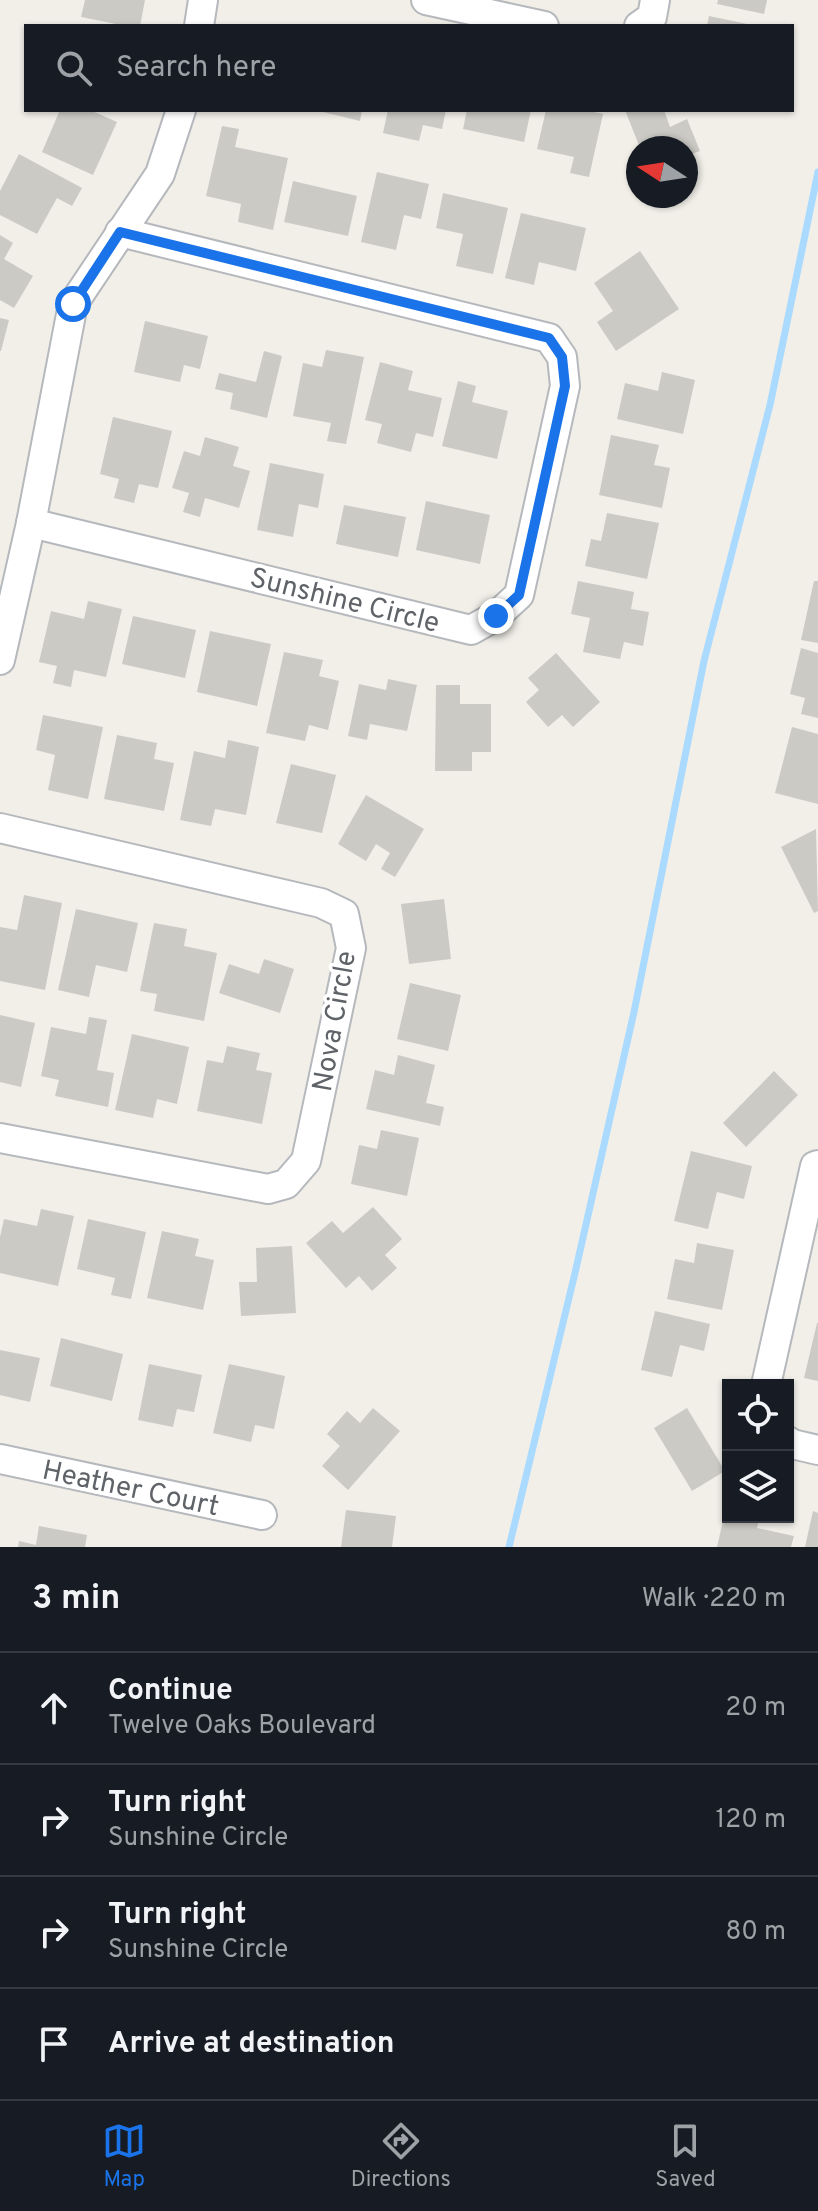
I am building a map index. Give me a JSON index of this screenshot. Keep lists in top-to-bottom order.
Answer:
{
  "streets": {
    "street": ["Sunshine Circle", "Nova Circle", "Heather Court"]
  },
  "north": "left",
  "page": {
    "search": "Search here",
    "heading": ["3 min", "Walk · 220 m"],
    "list": [
      ["Continue", "Twelve Oaks Boulevard", "20 m"],
      ["Turn right", "Sunshine Circle", "120 m"],
      ["Turn right", "Sunshine Circle", "80 m"],
      "Arrive at destination"
    ],
    "nav": ["Map", "Directions", "Saved"]
  }
}
